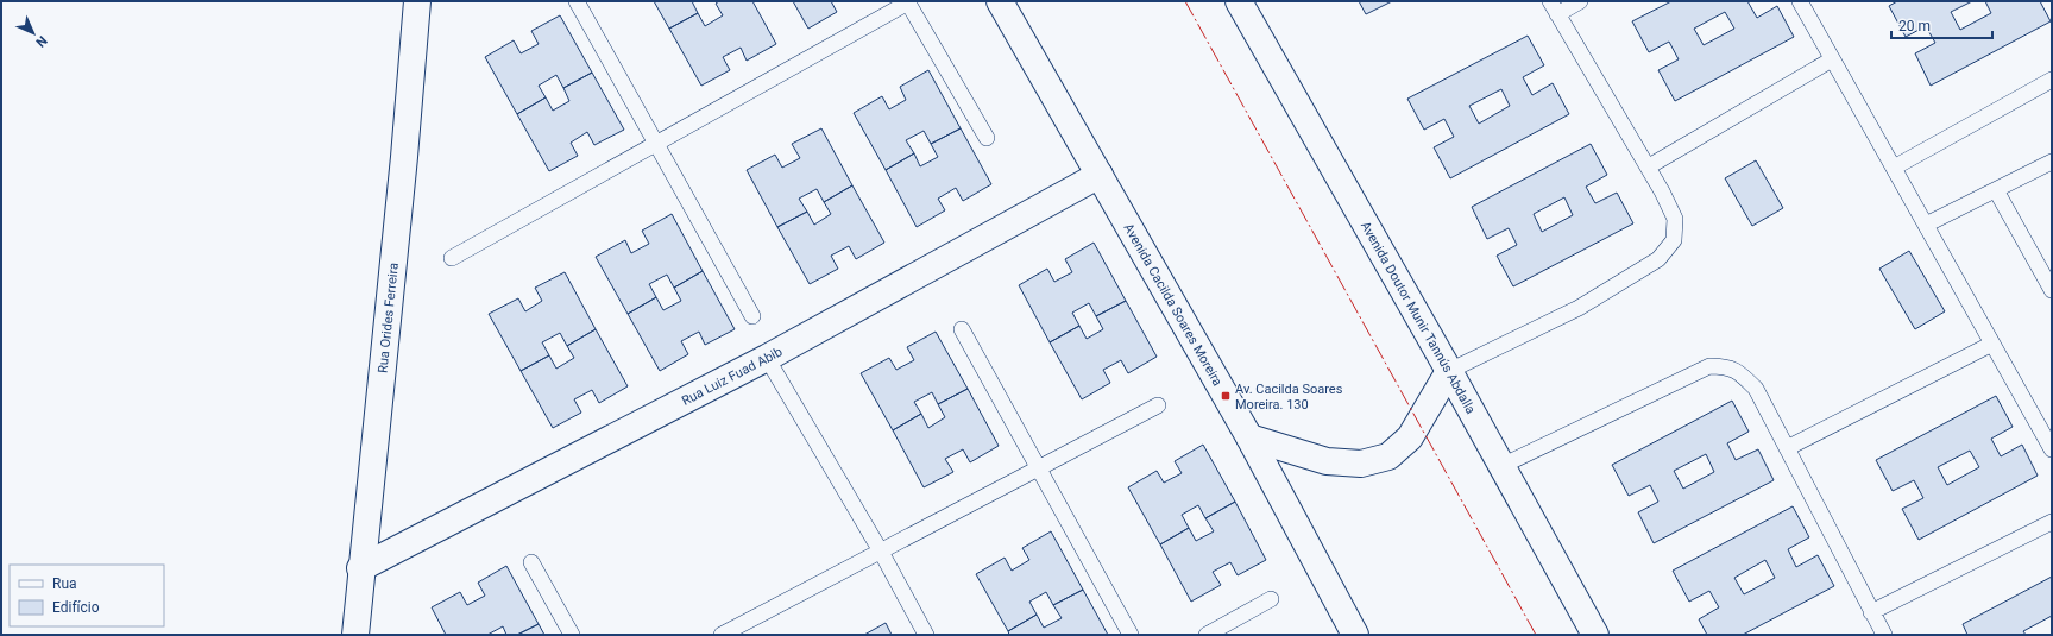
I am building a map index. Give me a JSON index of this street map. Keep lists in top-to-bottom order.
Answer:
{
  "streets": {
    "street": [
      "Avenida Cacilda Soares Moreira",
      "Avenida Doutor Munir Tannús Abdalla",
      "Rua Orides Ferreira",
      "Rua Luiz Fuad Abib"
    ]
  },
  "crossings": [
    ["Avenida Cacilda Soares Moreira", "Rua Luiz Fuad Abib"],
    ["Rua Orides Ferreira", "Rua Luiz Fuad Abib"]
  ],
  "places": {
    "transit": ["Av. Cacilda Soares Moreira. 130"]
  },
  "legend": ["Rua", "Edifício"],
  "scale_bar": "20 m",
  "north": "bottom right"
}
